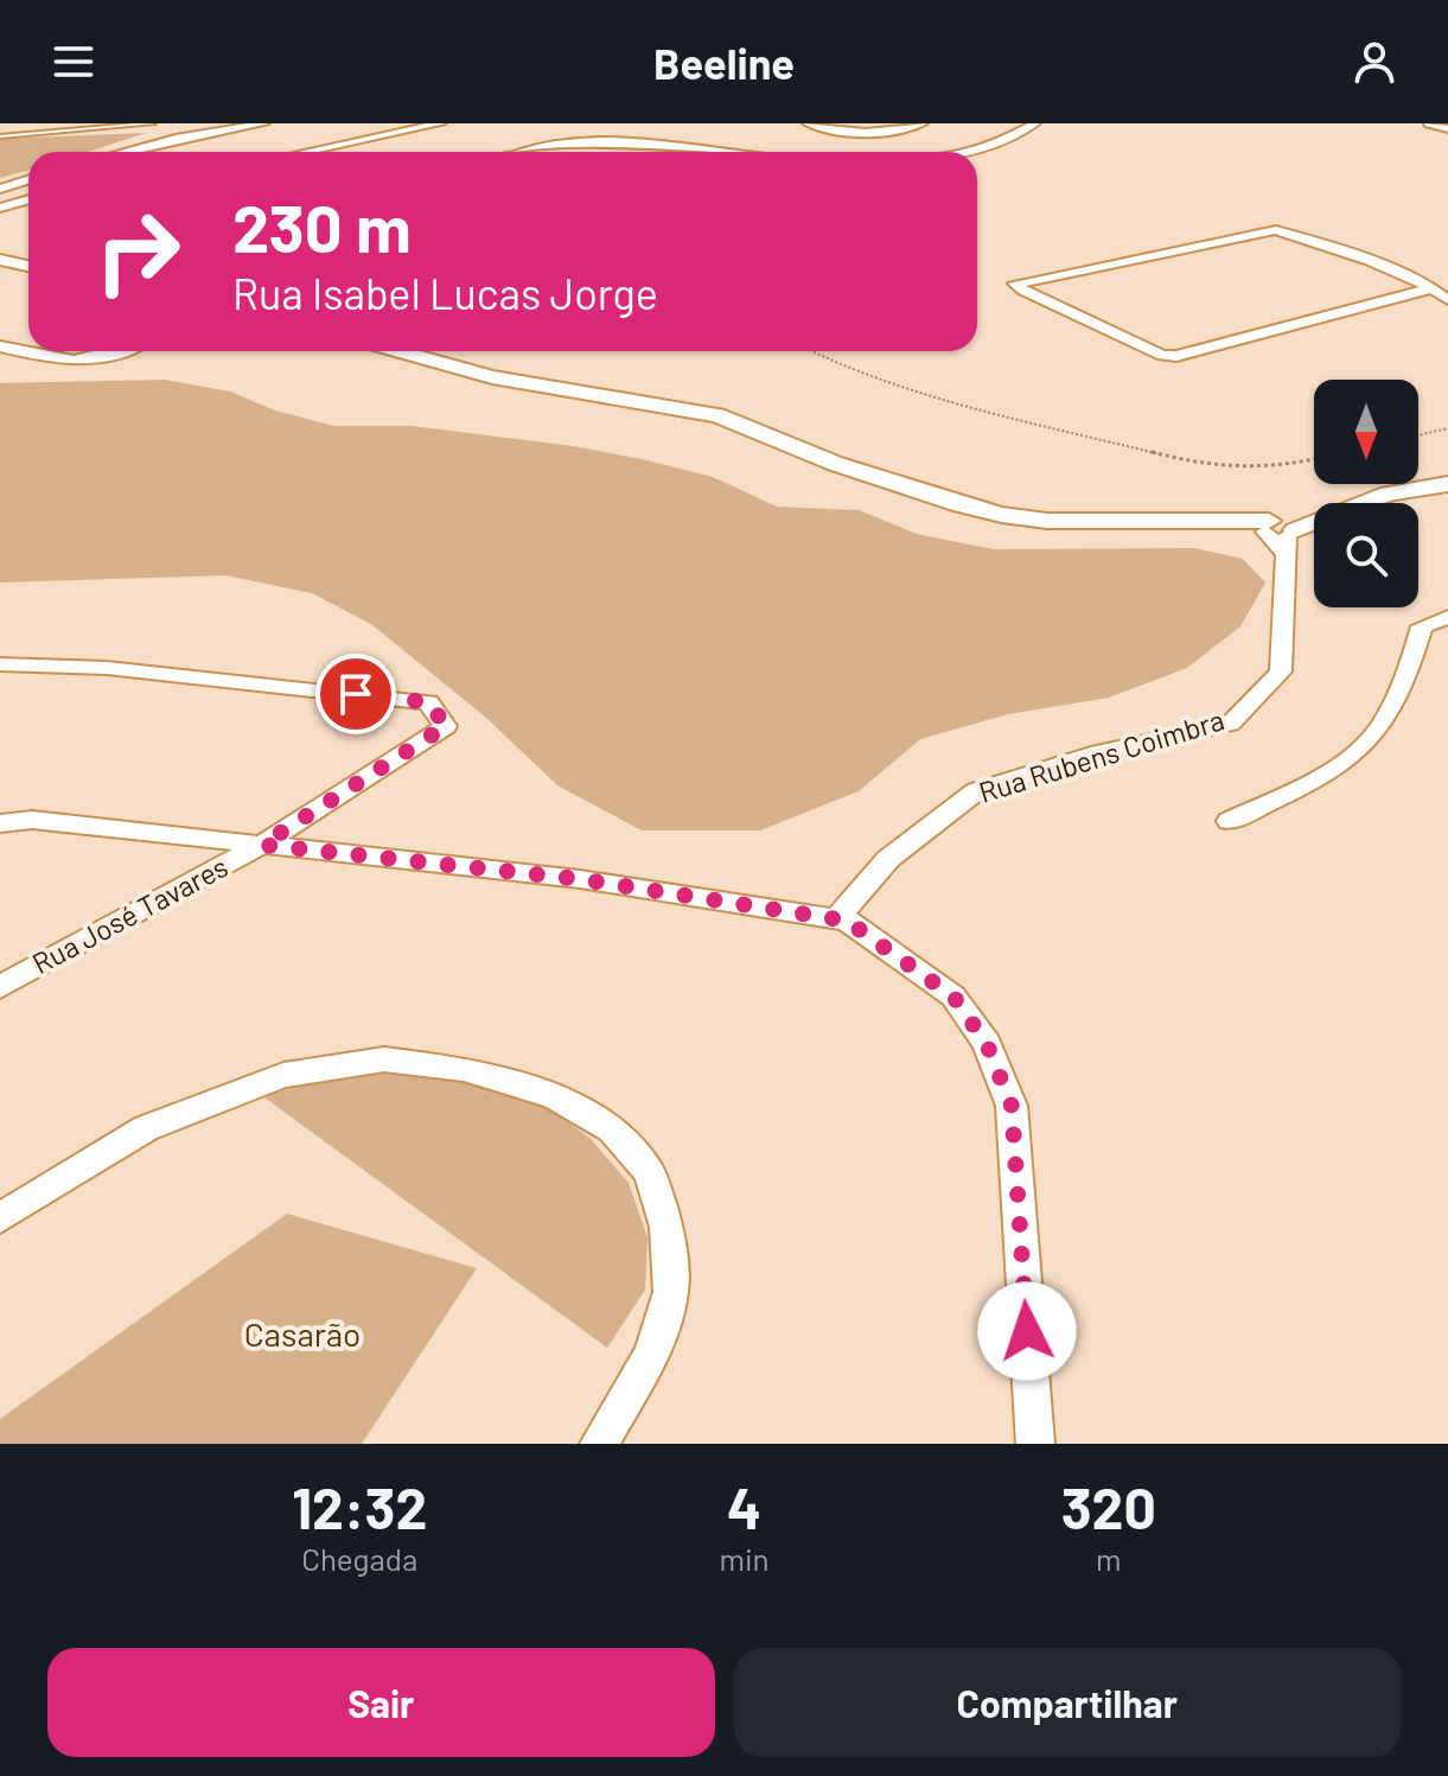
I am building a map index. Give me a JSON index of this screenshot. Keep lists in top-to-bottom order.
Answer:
{
  "streets": {
    "street": ["Rua Rubens Coimbra", "Rua José Tavares"]
  },
  "parks": ["Casarão"],
  "north": "bottom",
  "page": {
    "header": "Beeline",
    "turn": ["230 m", "Rua Isabel Lucas Jorge"],
    "eta": [
      "12:32",
      "Chegada",
      "4",
      "min",
      "320",
      "m"
    ],
    "buttons": ["Sair", "Compartilhar"]
  }
}
